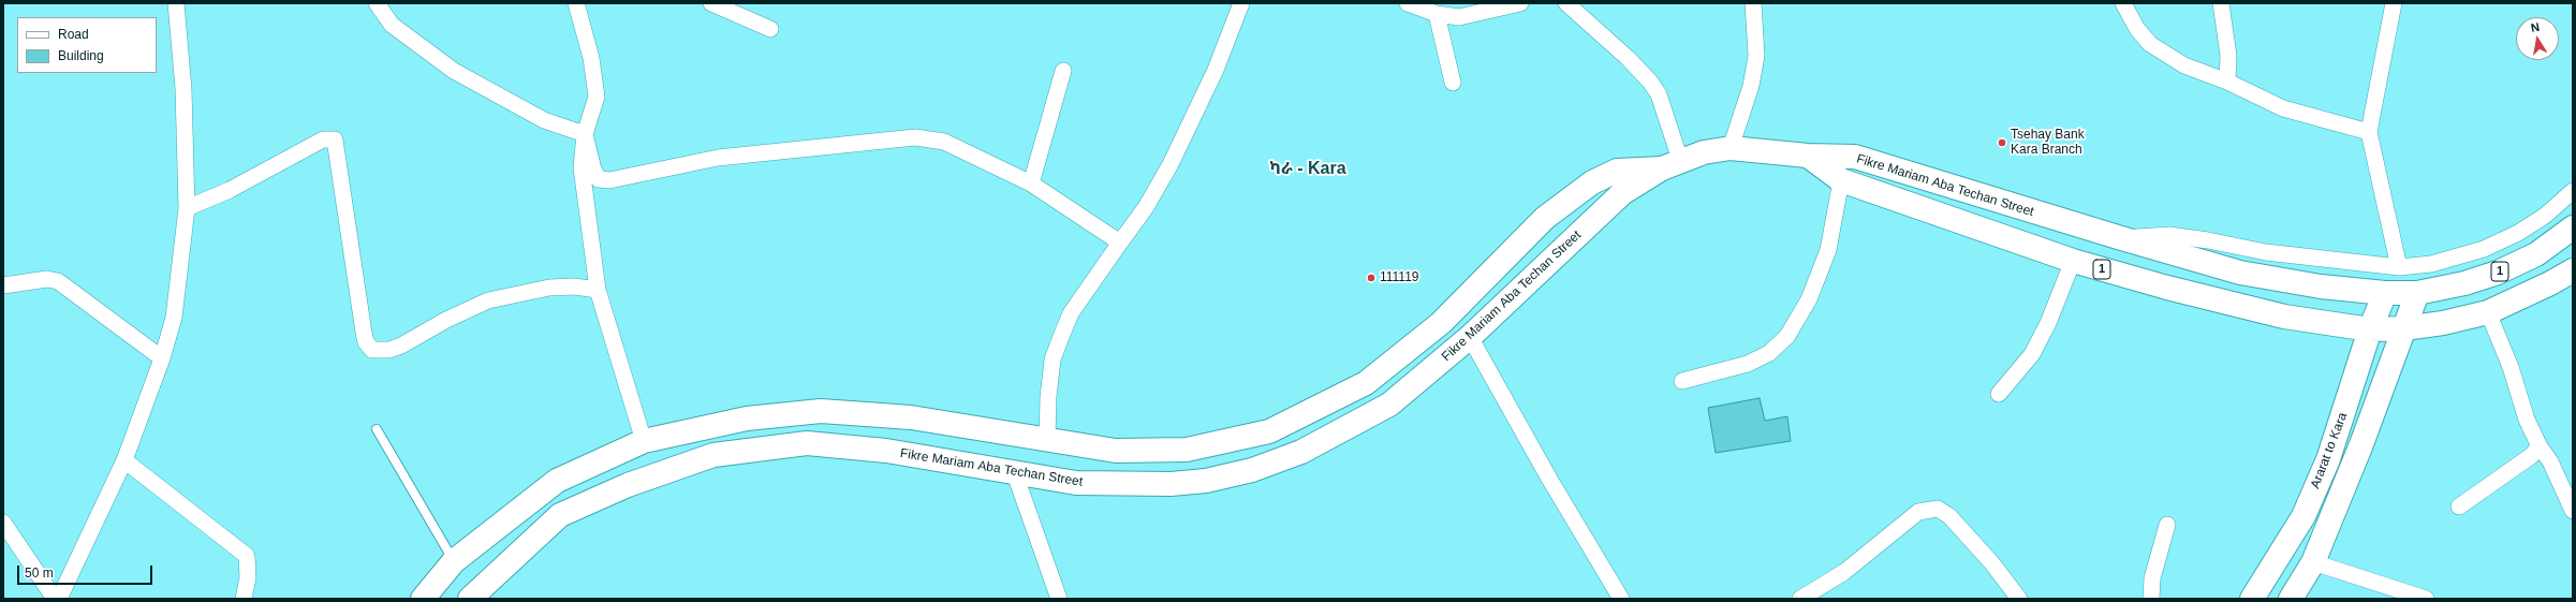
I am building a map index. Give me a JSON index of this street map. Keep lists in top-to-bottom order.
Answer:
{
  "streets": {
    "main road": ["Fikre Mariam Aba Techan Street", "1", "Ararat to Kara"]
  },
  "crossings": [
    ["Fikre Mariam Aba Techan Street", "Ararat to Kara"]
  ],
  "districts": ["ካራ - Kara"],
  "places": ["Tsehay Bank Kara Branch", "111119"],
  "legend": ["Road", "Building"],
  "scale_bar": "50 m",
  "north": "top"
}
